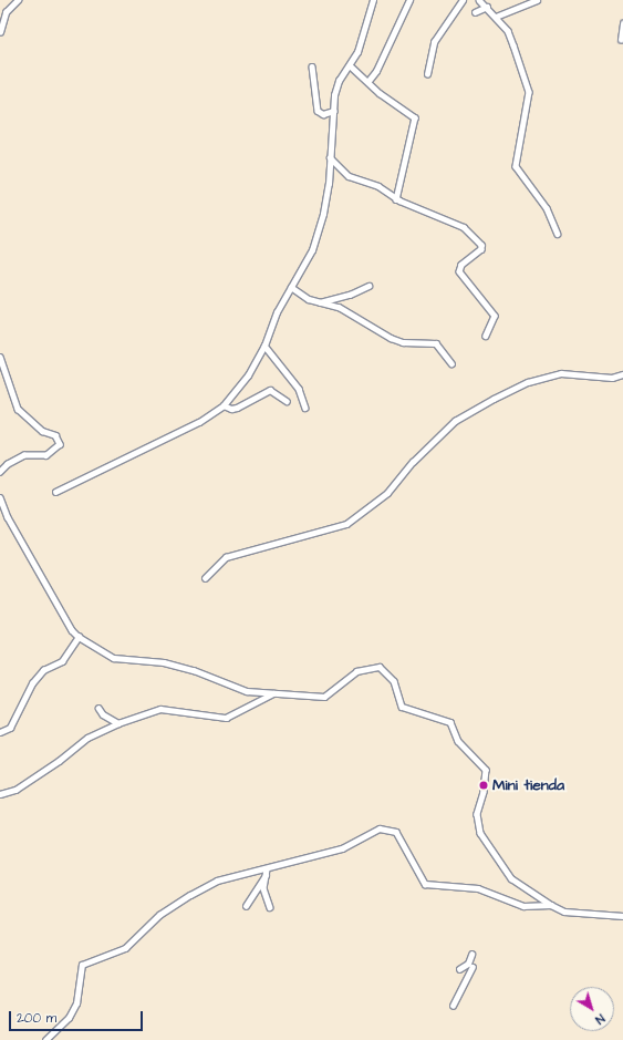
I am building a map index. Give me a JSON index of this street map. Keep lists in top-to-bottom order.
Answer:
{
  "places": ["Mini tienda"],
  "scale_bar": "200 m",
  "north": "bottom right"
}
